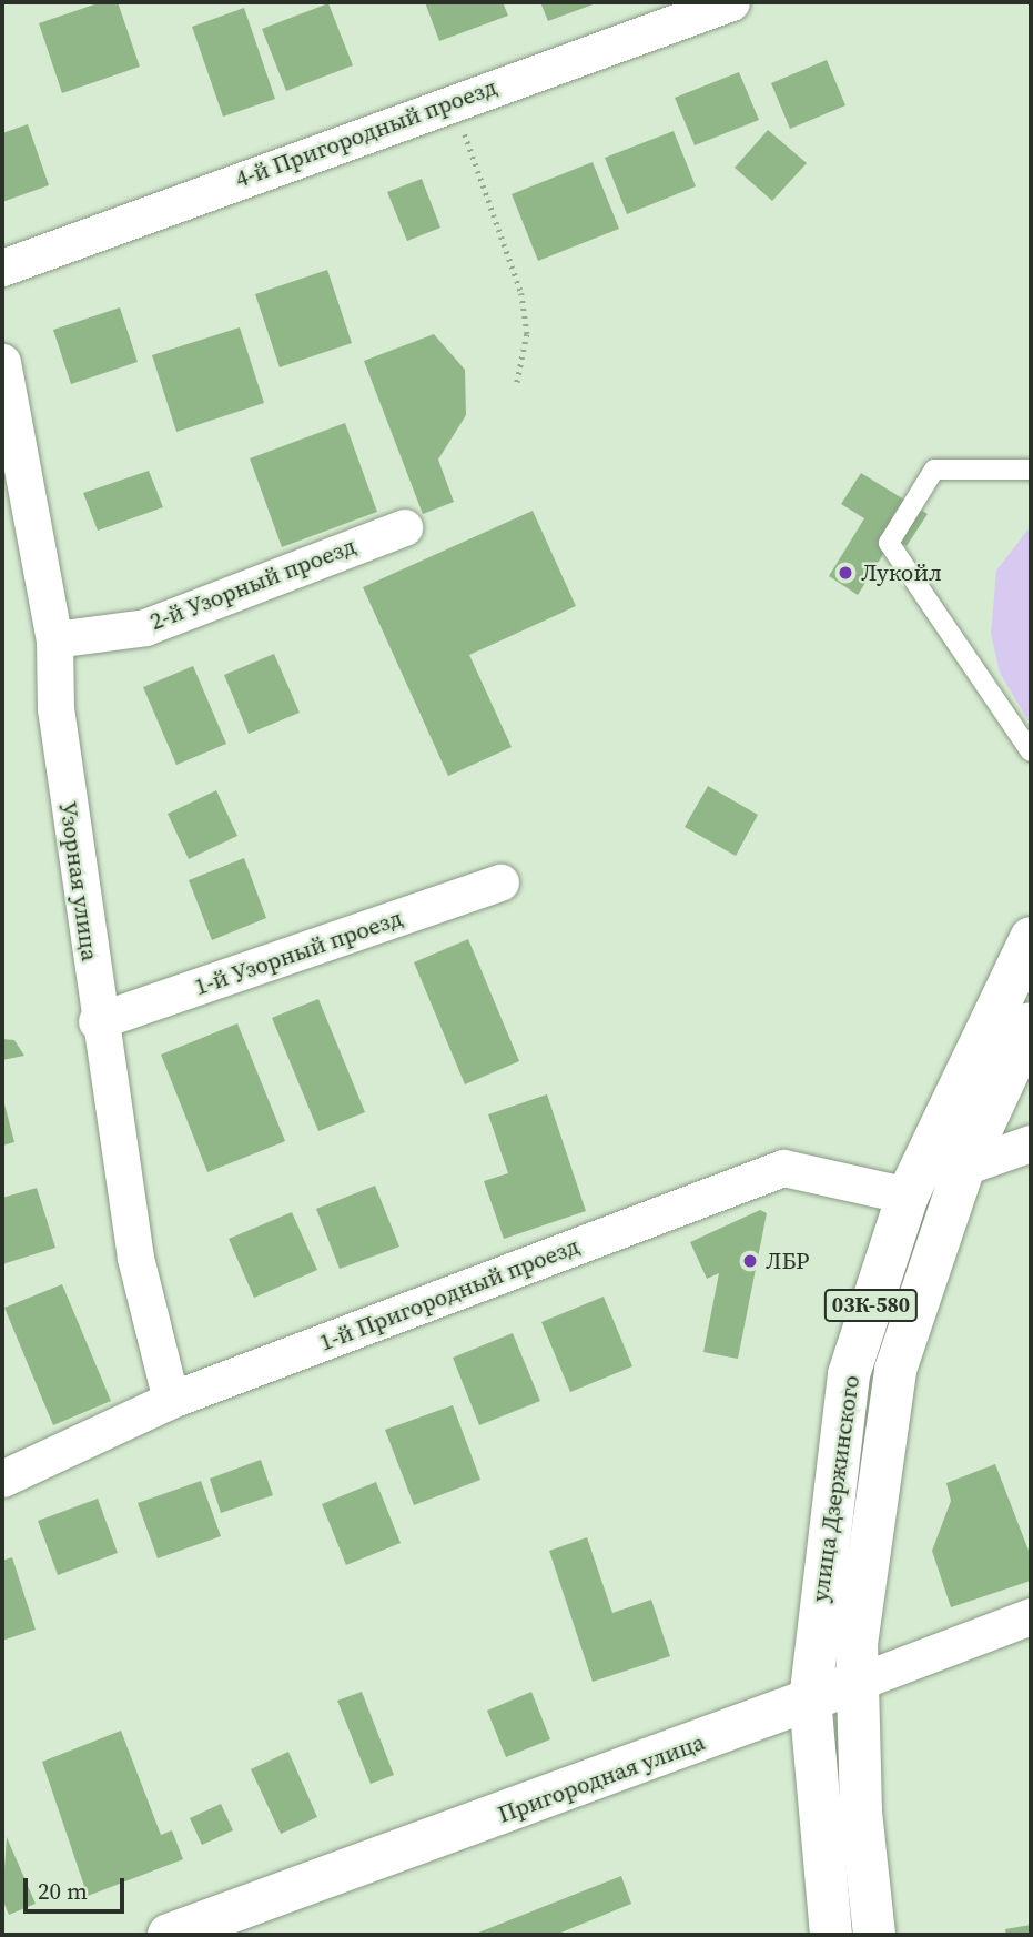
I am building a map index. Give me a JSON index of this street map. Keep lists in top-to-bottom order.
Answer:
{
  "streets": {
    "main road": ["03К-580", "улица Дзержинского", "Пригородная улица"],
    "street": [
      "4-й Пригородный проезд",
      "2-й Узорный проезд",
      "Узорная улица",
      "1-й Узорный проезд",
      "1-й Пригородный проезд"
    ]
  },
  "crossings": [
    ["2-й Узорный проезд", "Узорная улица"],
    ["Узорная улица", "1-й Узорный проезд"],
    ["Узорная улица", "1-й Пригородный проезд"],
    ["1-й Пригородный проезд", "улица Дзержинского"],
    ["улица Дзержинского", "Пригородная улица"]
  ],
  "places": ["Лукойл", "ЛБР"],
  "scale_bar": "20 m"
}
